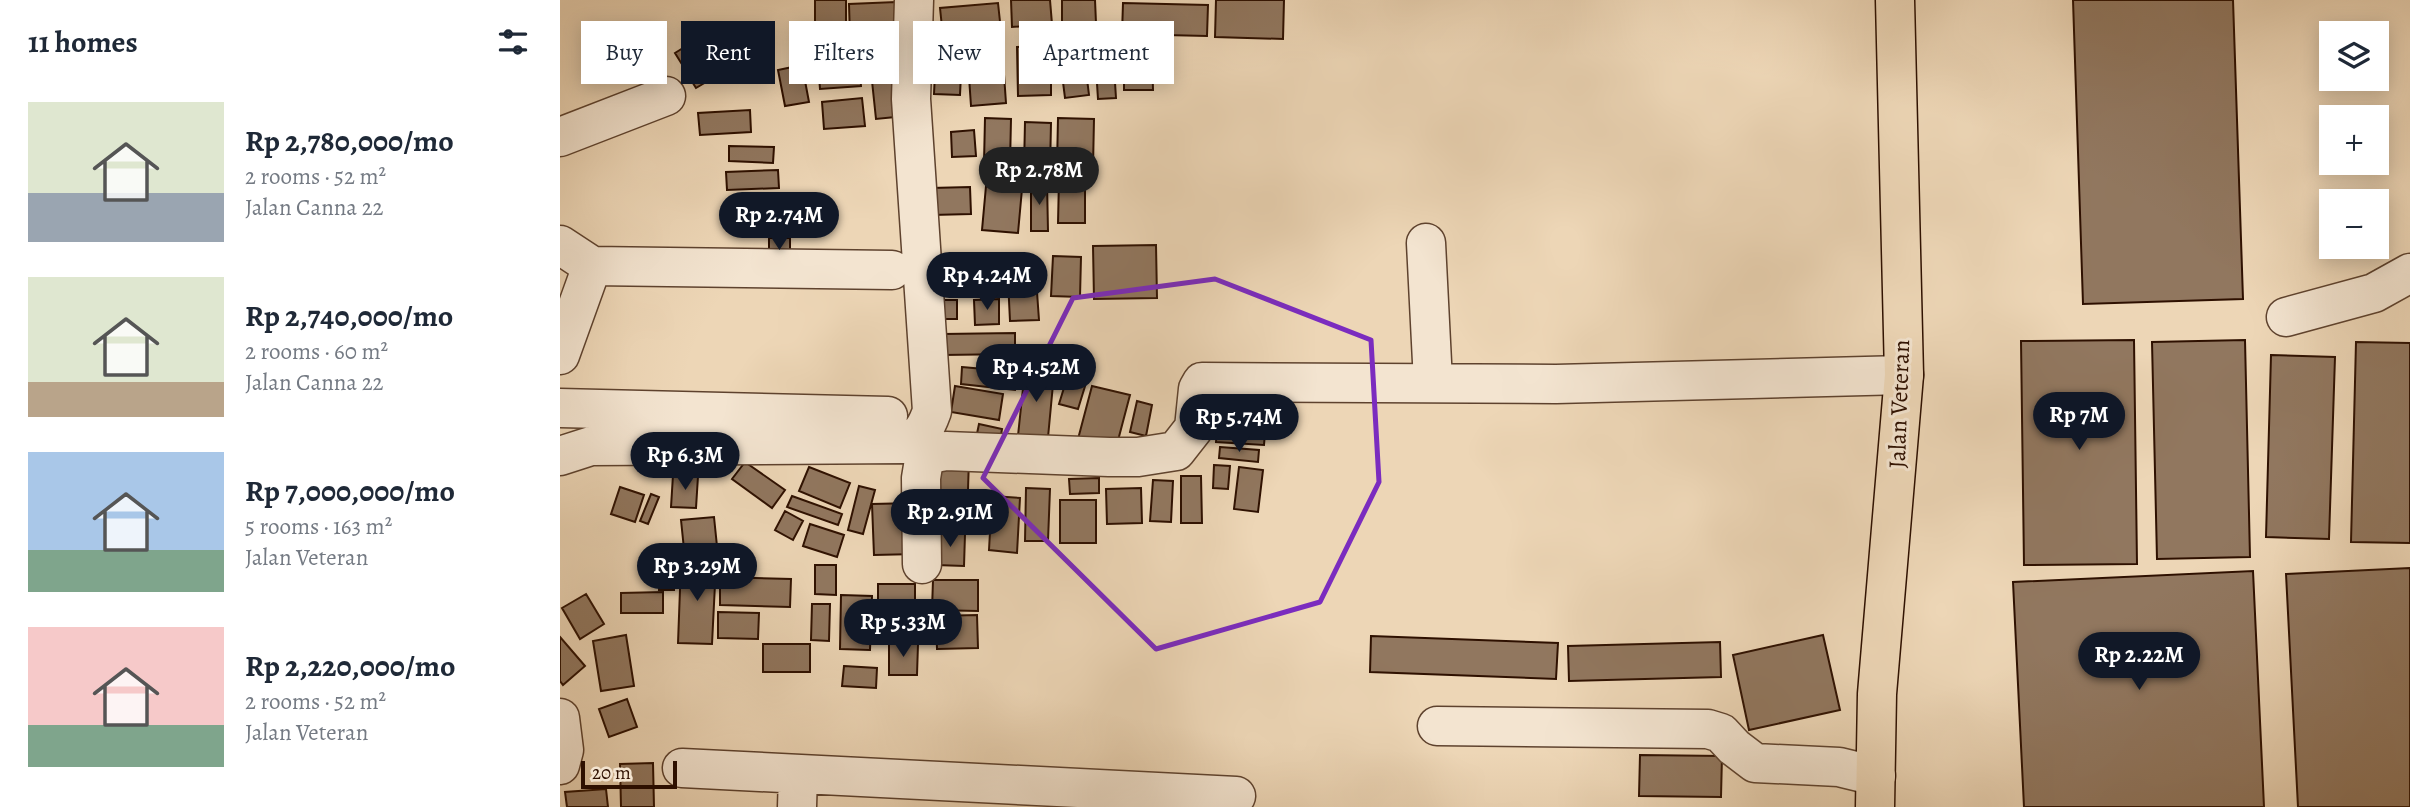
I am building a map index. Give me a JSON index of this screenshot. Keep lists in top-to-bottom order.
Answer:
{
  "streets": {
    "main road": ["Jalan Veteran"]
  },
  "scale_bar": "20 m",
  "page": {
    "heading": "11 homes",
    "map_buttons": ["+", "−"],
    "chip": [
      "Buy",
      "Rent",
      "Filters",
      "New",
      "Apartment"
    ],
    "list": [
      {
        "name": "Rp 2,780,000/mo",
        "note": "2 rooms · 52 m² · Jalan Canna 22"
      },
      {
        "name": "Rp 2,740,000/mo",
        "note": "2 rooms · 60 m² · Jalan Canna 22"
      },
      {
        "name": "Rp 7,000,000/mo",
        "note": "5 rooms · 163 m² · Jalan Veteran"
      },
      {
        "name": "Rp 2,220,000/mo",
        "note": "2 rooms · 52 m² · Jalan Veteran"
      }
    ],
    "price": [
      "Rp 2.78M",
      "Rp 2.74M",
      "Rp 4.24M",
      "Rp 4.52M",
      "Rp 7M",
      "Rp 5.74M",
      "Rp 6.3M",
      "Rp 2.91M",
      "Rp 3.29M",
      "Rp 5.33M",
      "Rp 2.22M"
    ],
    "scale": "20 m"
  }
}
